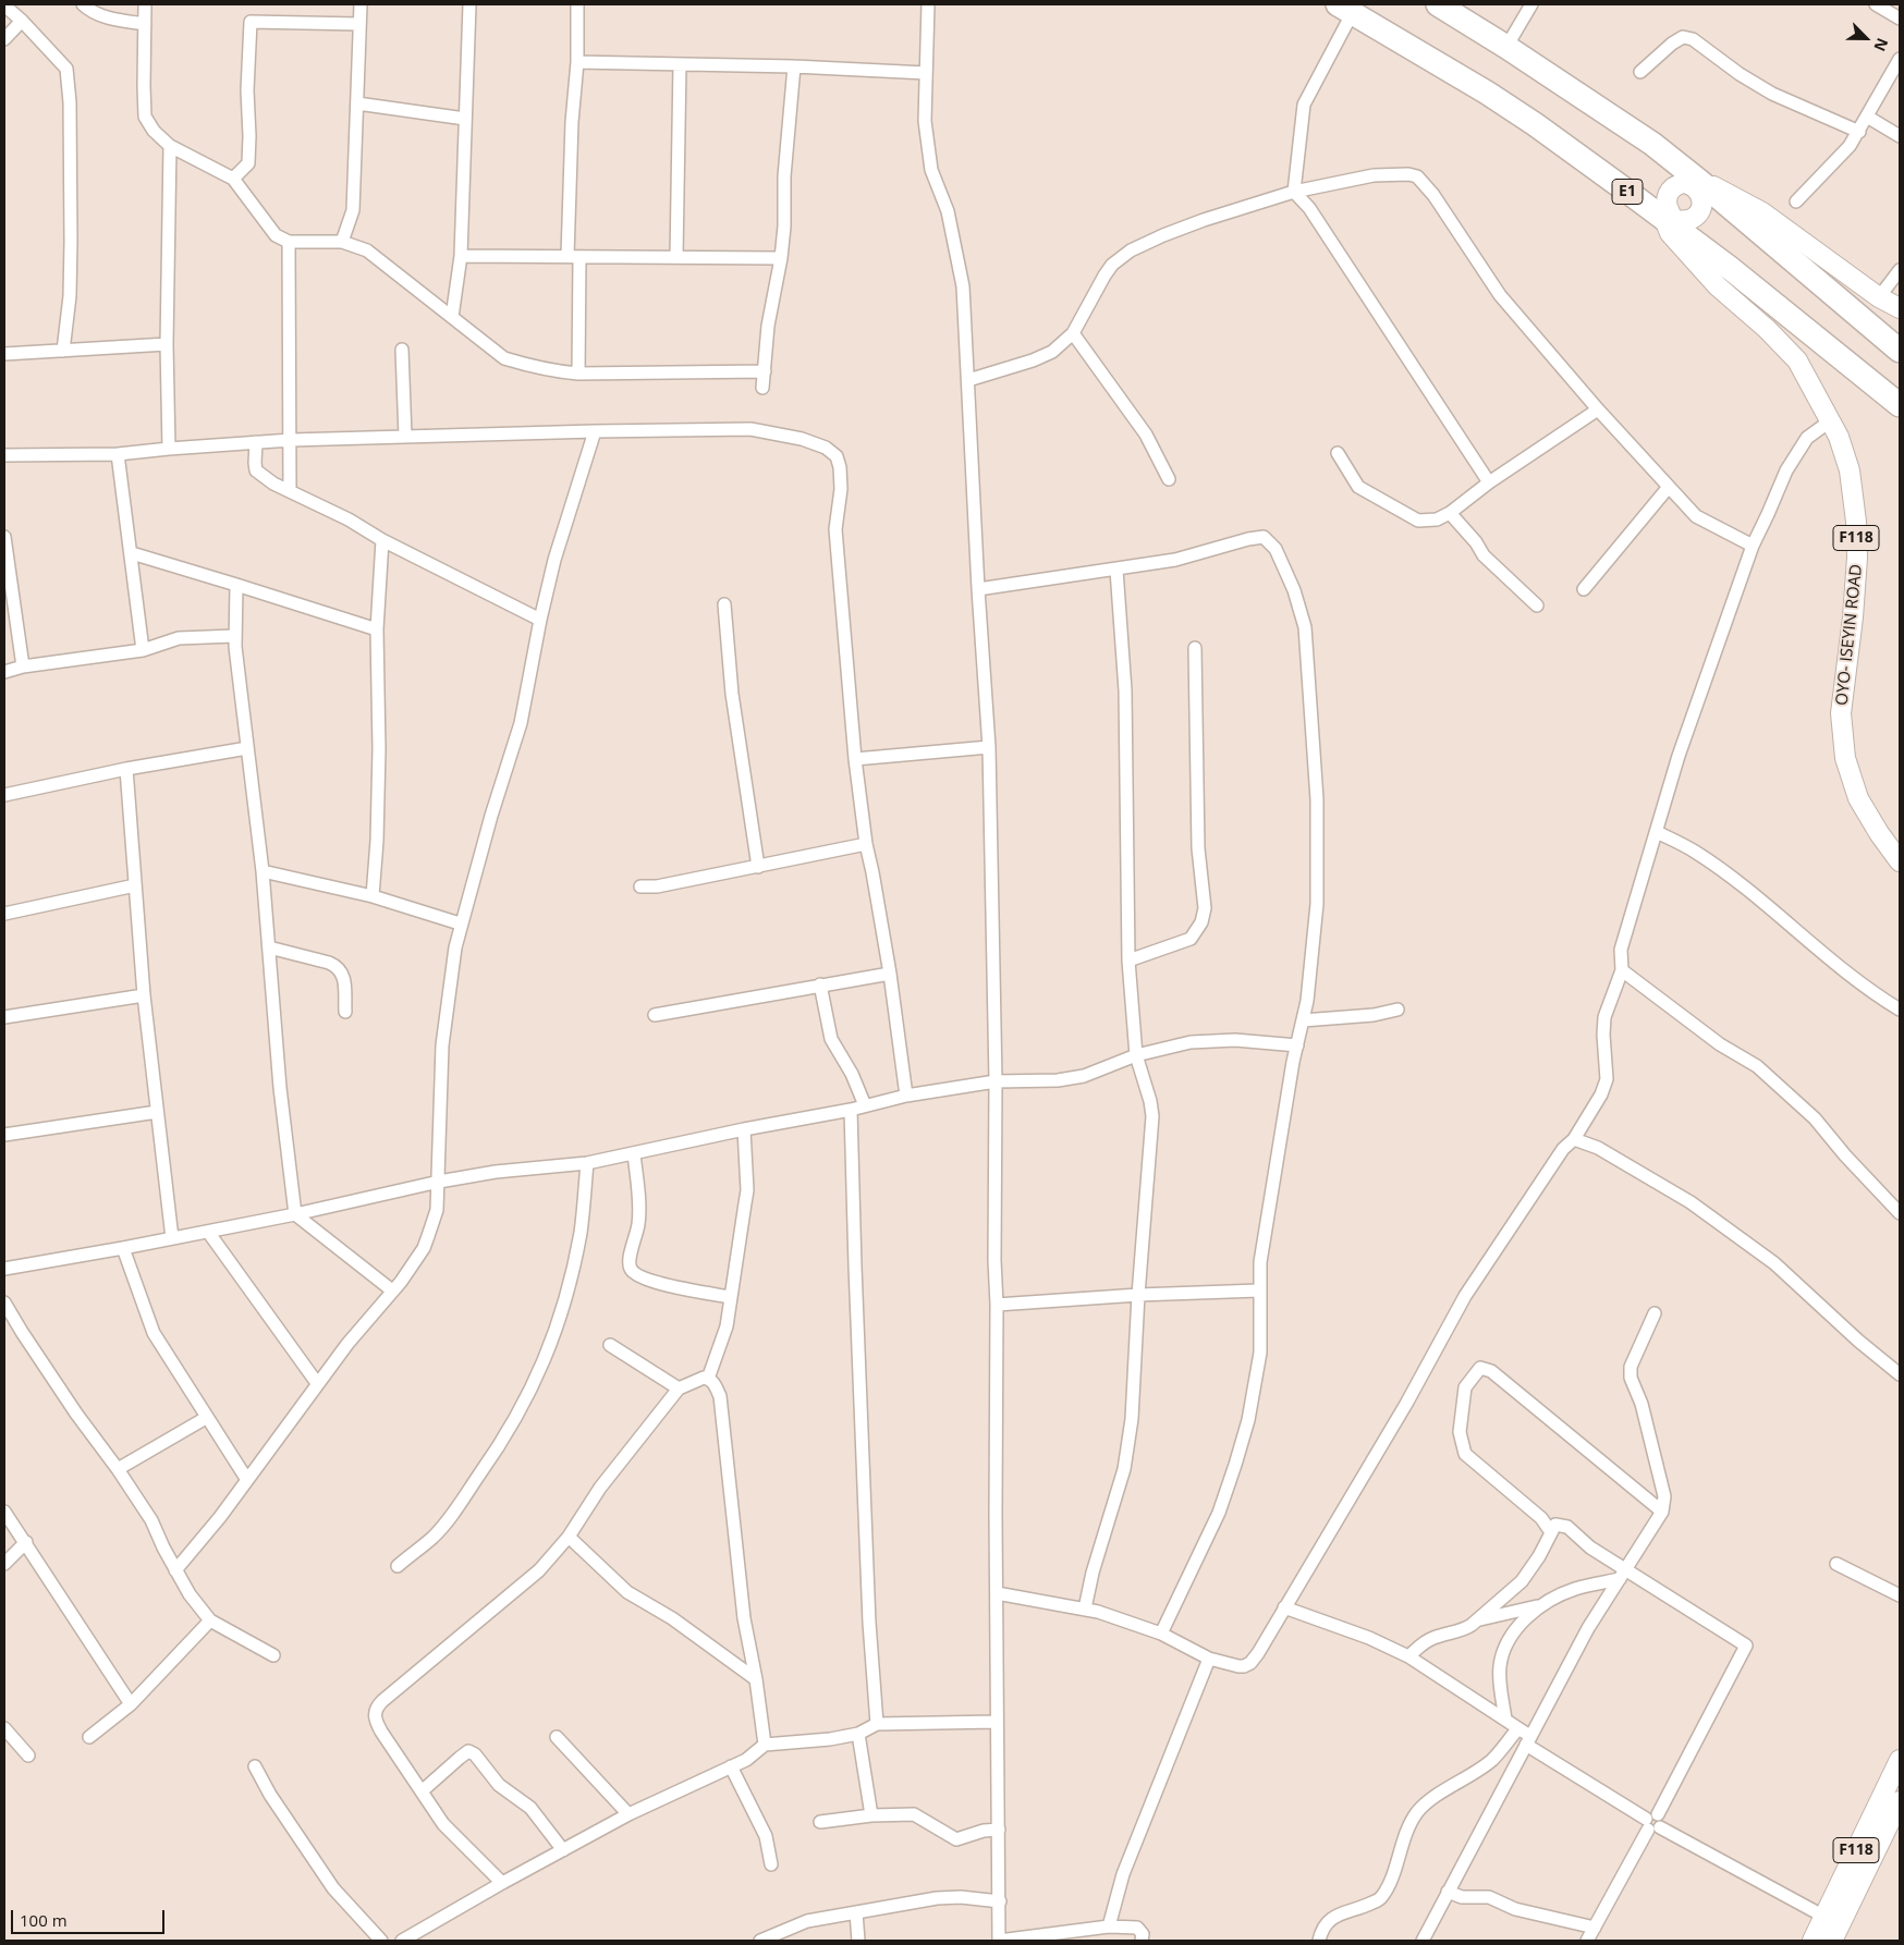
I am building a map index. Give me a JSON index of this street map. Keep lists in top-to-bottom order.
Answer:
{
  "streets": {
    "highway": ["E1"],
    "main road": ["F118", "OYO- ISEYIN ROAD"]
  },
  "crossings": [
    ["E1", "OYO- ISEYIN ROAD"]
  ],
  "scale_bar": "100 m",
  "north": "bottom right"
}
